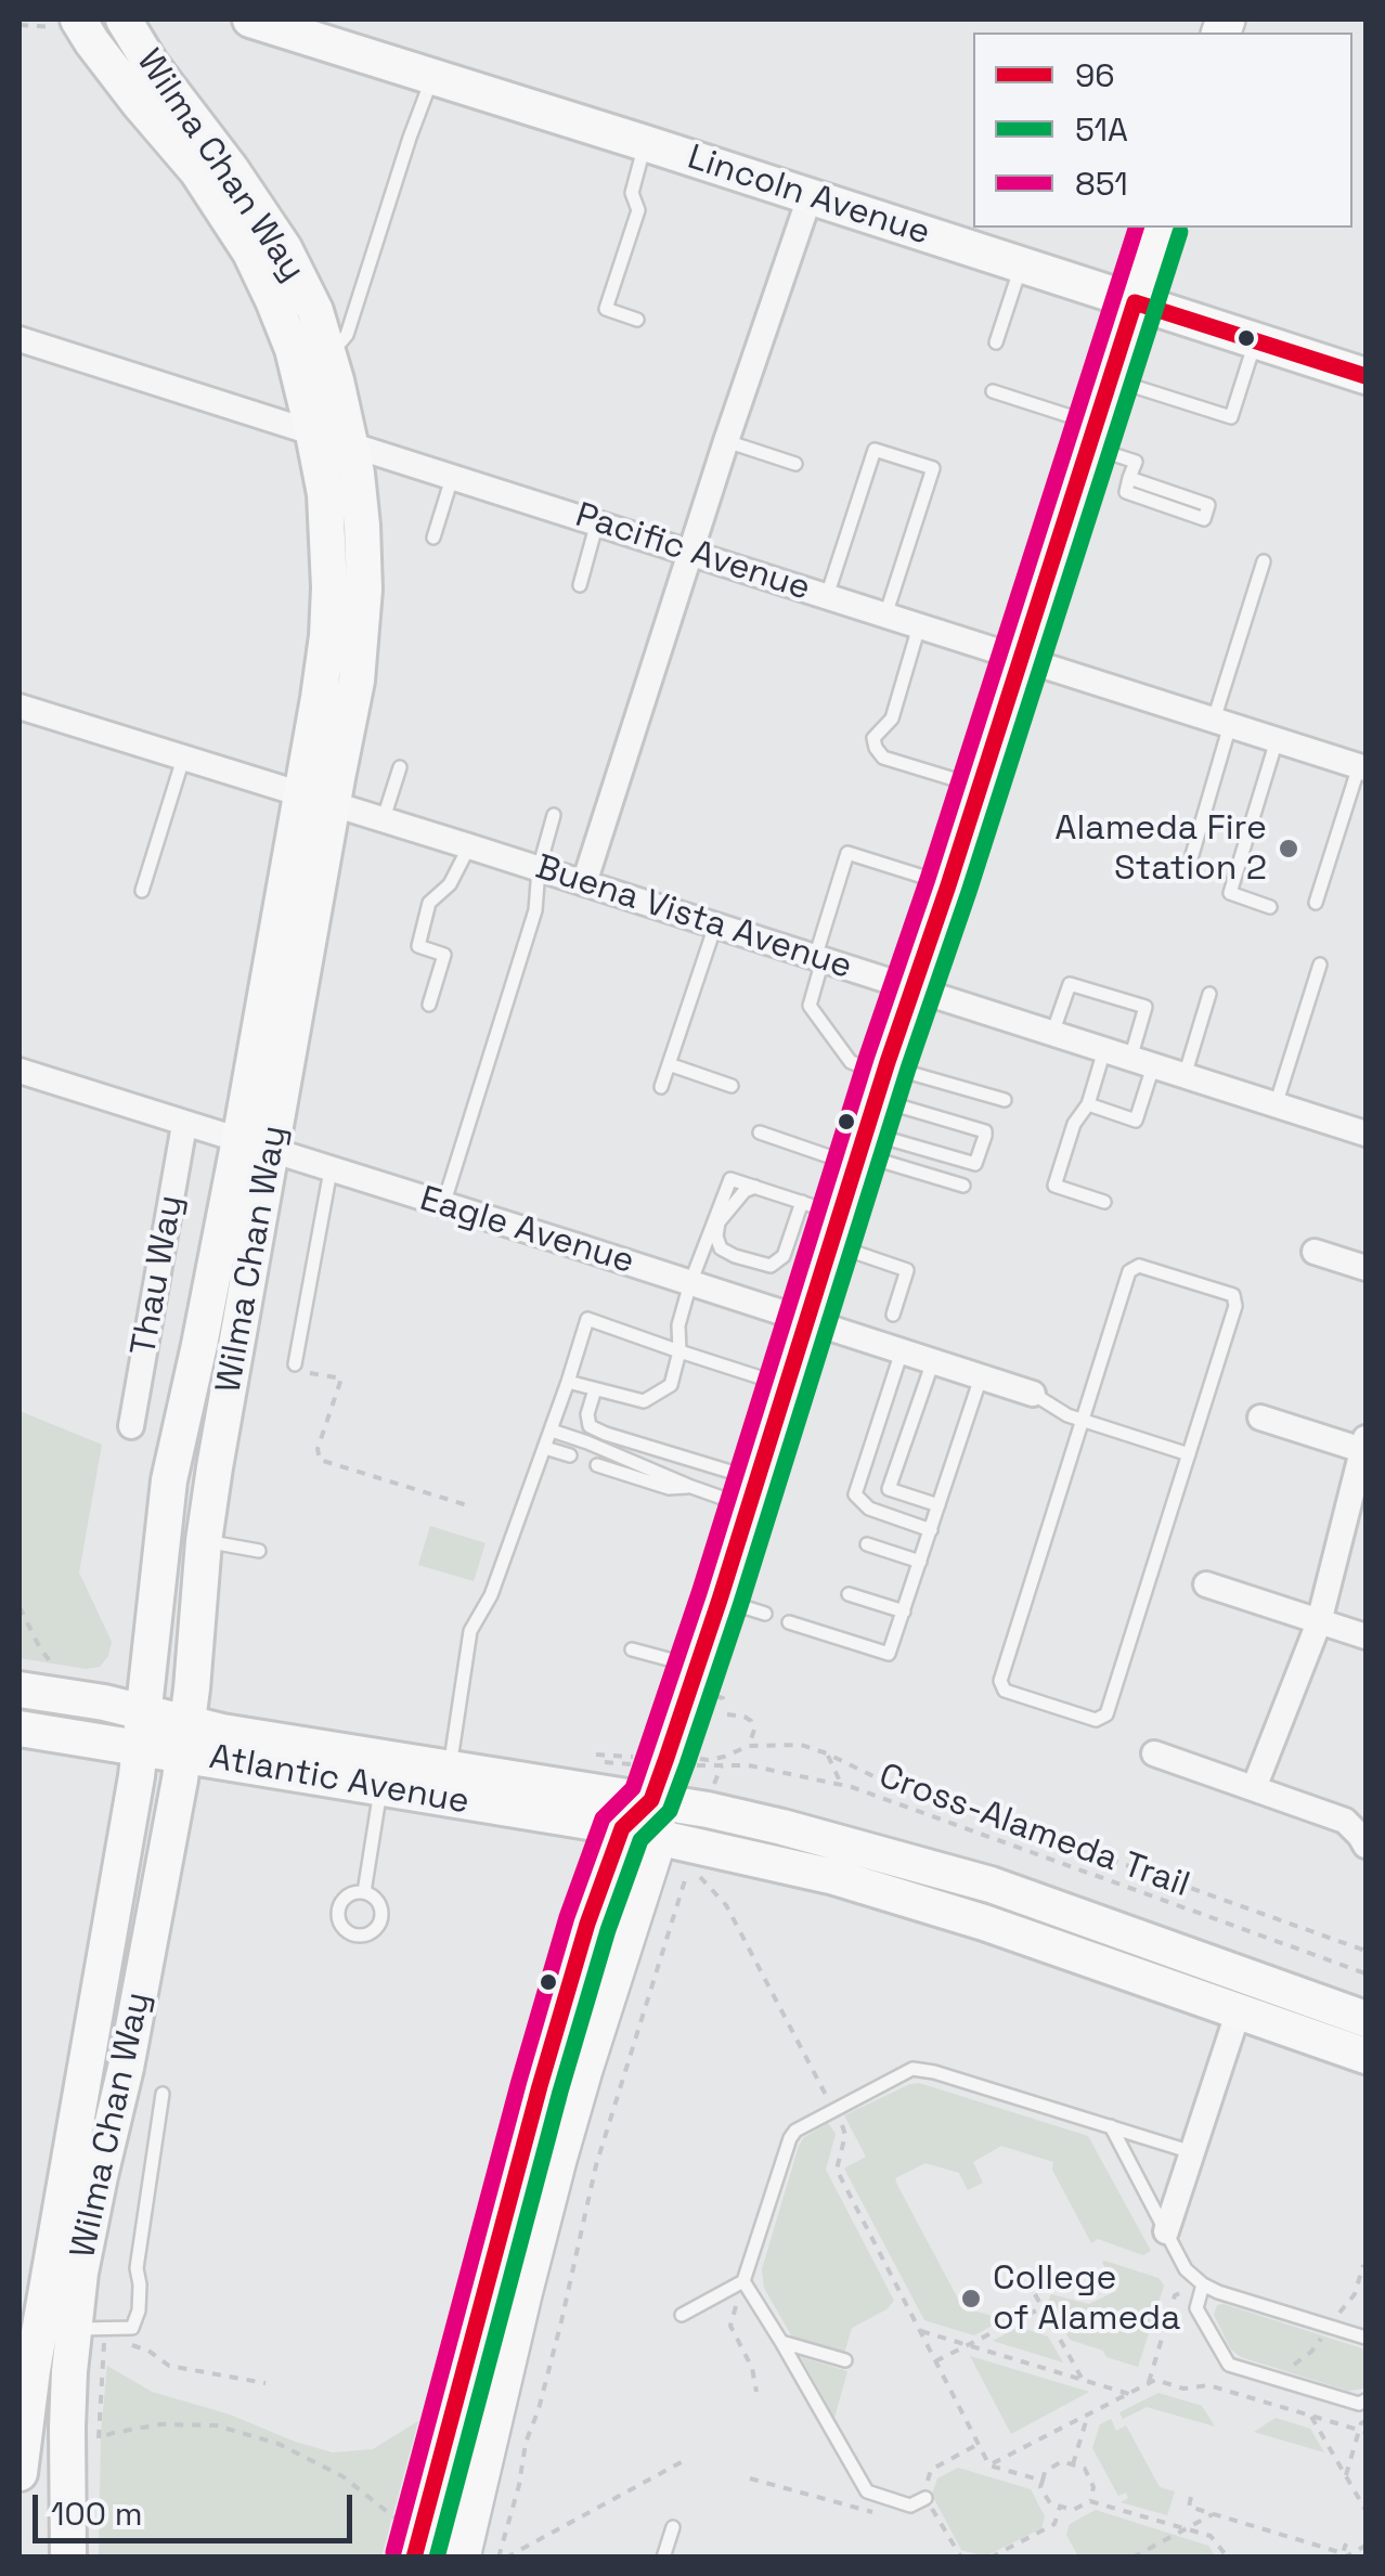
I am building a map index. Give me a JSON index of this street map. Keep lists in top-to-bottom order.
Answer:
{
  "streets": {
    "main road": ["Wilma Chan Way", "Lincoln Avenue", "Atlantic Avenue"],
    "street": [
      "Pacific Avenue",
      "Buena Vista Avenue",
      "Eagle Avenue",
      "Thau Way"
    ],
    "path": ["Cross-Alameda Trail"]
  },
  "crossings": [
    ["Wilma Chan Way", "Pacific Avenue"],
    ["Wilma Chan Way", "Buena Vista Avenue"],
    ["Wilma Chan Way", "Eagle Avenue"],
    ["Wilma Chan Way", "Atlantic Avenue"],
    ["Eagle Avenue", "Thau Way"]
  ],
  "places": ["Alameda Fire Station 2", "College of Alameda"],
  "lines": ["transit line 851", "transit line 51A", "transit line 96"],
  "legend": ["96", "51A", "851"],
  "scale_bar": "100 m"
}
